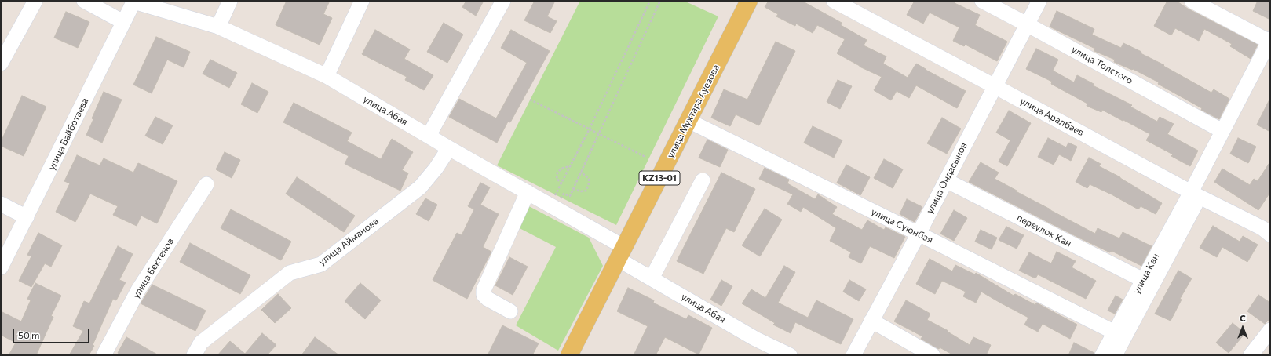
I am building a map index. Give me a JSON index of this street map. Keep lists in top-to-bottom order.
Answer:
{
  "streets": {
    "main road": ["улица Мухтара Ауезова", "KZ13-01"],
    "street": [
      "улица Толстого",
      "улица Абая",
      "улица Аралбаев",
      "улица Байботаева",
      "улица Ондасынов",
      "улица Суюнбая",
      "переулок Кан",
      "улица Айманова",
      "улица Бектенов",
      "улица Кан"
    ]
  },
  "crossings": [
    ["улица Толстого", "улица Ондасынов"],
    ["улица Абая", "улица Мухтара Ауезова"],
    ["улица Абая", "улица Байботаева"],
    ["улица Абая", "улица Айманова"],
    ["улица Мухтара Ауезова", "улица Суюнбая"],
    ["улица Аралбаев", "улица Ондасынов"],
    ["улица Аралбаев", "улица Кан"],
    ["улица Ондасынов", "улица Суюнбая"],
    ["улица Ондасынов", "переулок Кан"],
    ["улица Суюнбая", "улица Кан"],
    ["переулок Кан", "улица Кан"]
  ],
  "scale_bar": "50 m",
  "north": "top"
}
